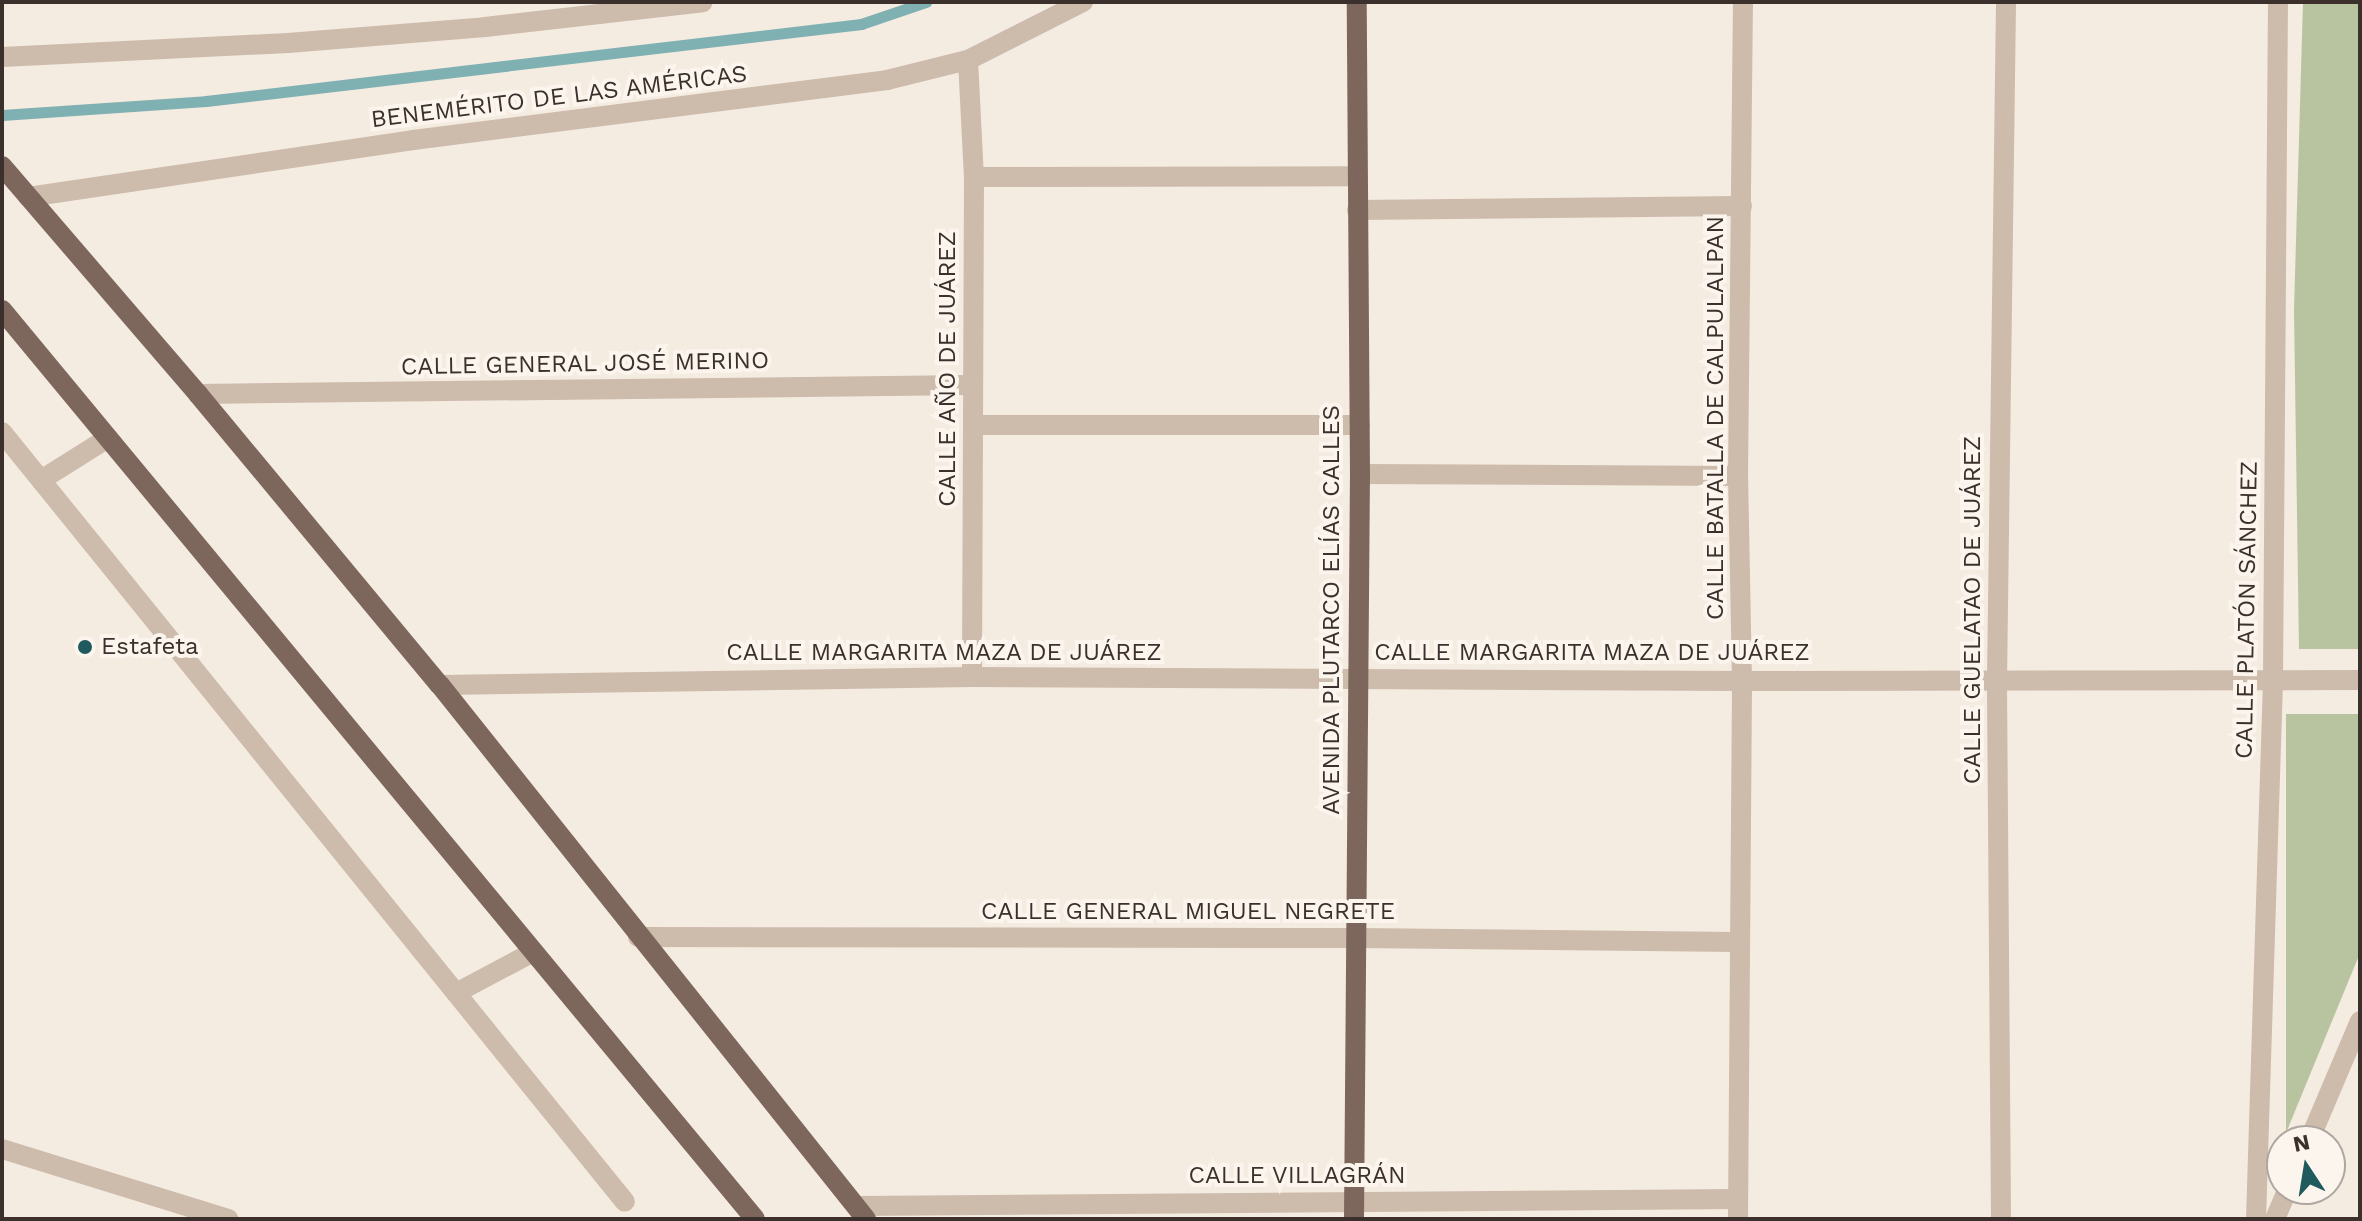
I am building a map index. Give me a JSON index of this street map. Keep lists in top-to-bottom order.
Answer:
{
  "streets": {
    "main road": ["AVENIDA PLUTARCO ELÍAS CALLES"],
    "street": [
      "BENEMÉRITO DE LAS AMÉRICAS",
      "CALLE GENERAL JOSÉ MERINO",
      "CALLE AÑO DE JUÁREZ",
      "CALLE BATALLA DE CALPULALPAN",
      "CALLE GUELATAO DE JUÁREZ",
      "CALLE PLATÓN SÁNCHEZ",
      "CALLE MARGARITA MAZA DE JUÁREZ",
      "CALLE GENERAL MIGUEL NEGRETE",
      "CALLE VILLAGRÁN"
    ]
  },
  "crossings": [
    ["BENEMÉRITO DE LAS AMÉRICAS", "CALLE AÑO DE JUÁREZ"],
    ["CALLE GENERAL JOSÉ MERINO", "CALLE AÑO DE JUÁREZ"],
    ["CALLE AÑO DE JUÁREZ", "CALLE MARGARITA MAZA DE JUÁREZ"],
    ["CALLE BATALLA DE CALPULALPAN", "CALLE MARGARITA MAZA DE JUÁREZ"],
    ["CALLE BATALLA DE CALPULALPAN", "CALLE GENERAL MIGUEL NEGRETE"],
    ["CALLE BATALLA DE CALPULALPAN", "CALLE VILLAGRÁN"],
    ["AVENIDA PLUTARCO ELÍAS CALLES", "CALLE MARGARITA MAZA DE JUÁREZ"],
    ["AVENIDA PLUTARCO ELÍAS CALLES", "CALLE GENERAL MIGUEL NEGRETE"],
    ["AVENIDA PLUTARCO ELÍAS CALLES", "CALLE VILLAGRÁN"],
    ["CALLE GUELATAO DE JUÁREZ", "CALLE MARGARITA MAZA DE JUÁREZ"],
    ["CALLE PLATÓN SÁNCHEZ", "CALLE MARGARITA MAZA DE JUÁREZ"]
  ],
  "places": ["Estafeta"],
  "north": "top"
}
